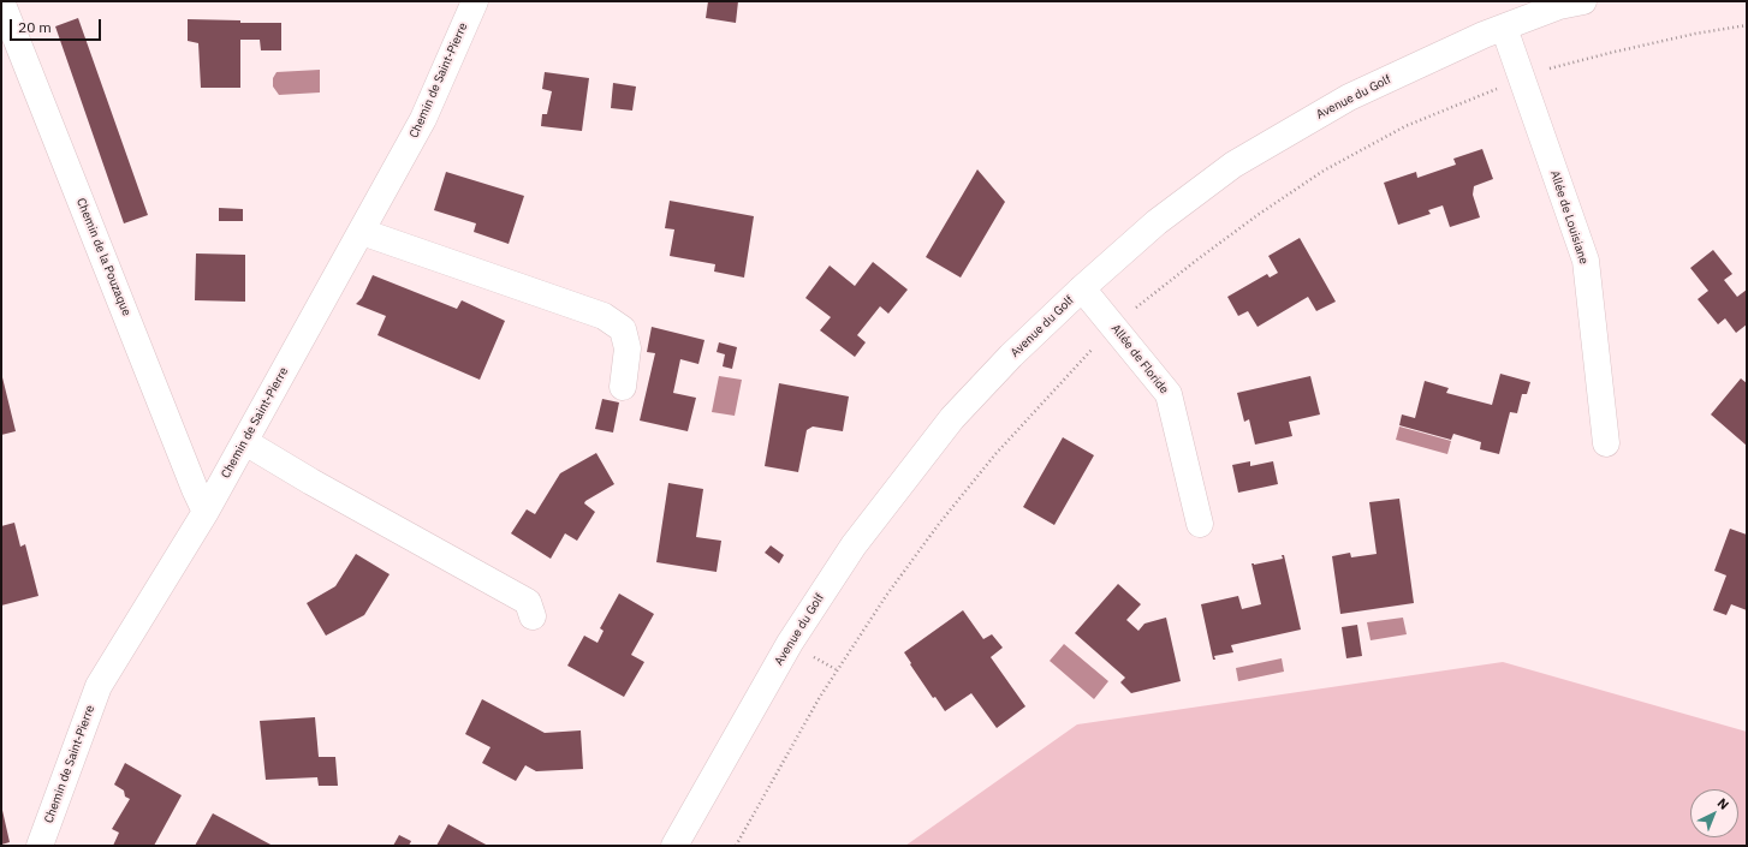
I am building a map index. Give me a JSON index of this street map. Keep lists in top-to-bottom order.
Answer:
{
  "streets": {
    "street": [
      "Chemin de Saint-Pierre",
      "Avenue du Golf",
      "Allée de Louisiane",
      "Chemin de la Pouzaque",
      "Allée de Floride"
    ]
  },
  "crossings": [
    ["Chemin de Saint-Pierre", "Chemin de la Pouzaque"],
    ["Avenue du Golf", "Allée de Louisiane"],
    ["Avenue du Golf", "Allée de Floride"]
  ],
  "scale_bar": "20 m",
  "north": "top right"
}
